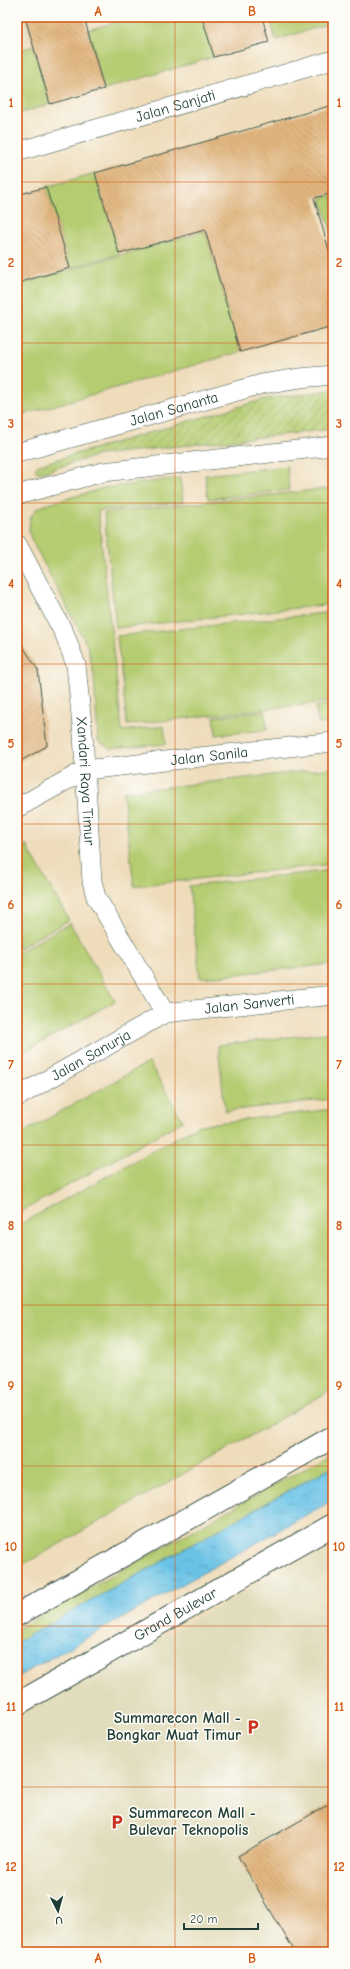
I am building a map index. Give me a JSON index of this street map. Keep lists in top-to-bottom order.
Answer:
{
  "streets": {
    "street": [
      "Jalan Sanjati",
      "Jalan Sananta",
      "Jalan Sanila",
      "Xandari Raya Timur",
      "Jalan Sanverti",
      "Jalan Sanurja",
      "Grand Bulevar"
    ]
  },
  "crossings": [
    ["Jalan Sanila", "Xandari Raya Timur"],
    ["Xandari Raya Timur", "Jalan Sanverti"],
    ["Xandari Raya Timur", "Jalan Sanurja"],
    ["Jalan Sanverti", "Jalan Sanurja"]
  ],
  "places": {
    "parking": ["Summarecon Mall - Bongkar Muat Timur", "Summarecon Mall - Bulevar Teknopolis"]
  },
  "scale_bar": "20 m",
  "north": "bottom",
  "grid": {
    "columns": ["A", "B"],
    "rows": [
      "1",
      "2",
      "3",
      "4",
      "5",
      "6",
      "7",
      "8",
      "9",
      "10",
      "11",
      "12"
    ]
  }
}
